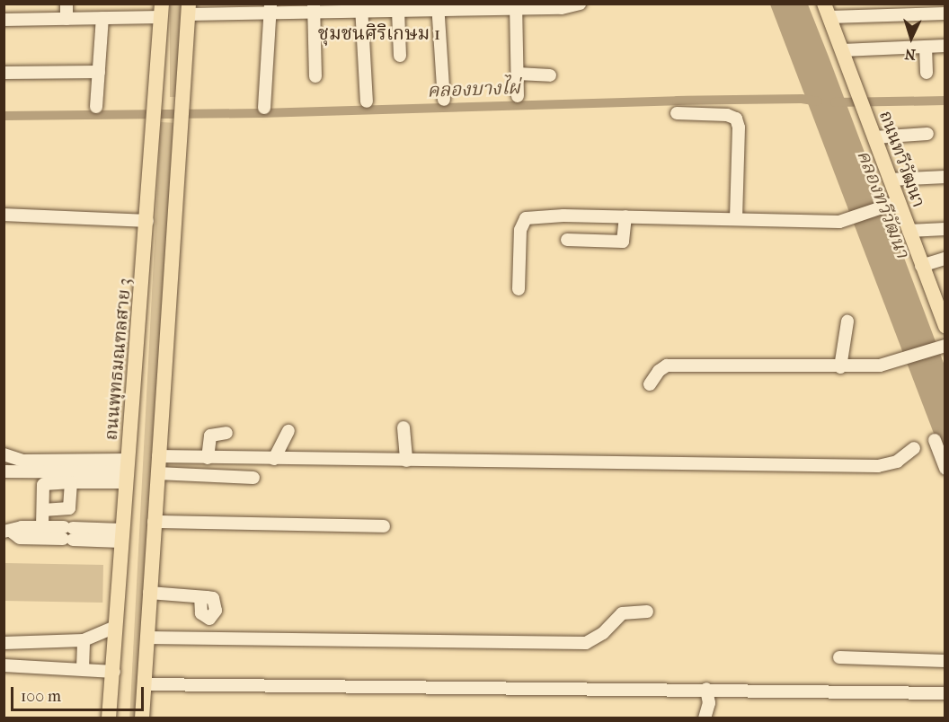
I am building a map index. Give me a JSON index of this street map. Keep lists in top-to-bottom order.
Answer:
{
  "streets": {
    "main road": ["ถนนทวีวัฒนา", "ถนนพุทธมณฑลสาย 3"]
  },
  "districts": ["ชุมชนศิริเกษม 1"],
  "water": ["คลองบางไผ่", "คลองทวีวัฒนา"],
  "scale_bar": "100 m",
  "north": "bottom"
}
